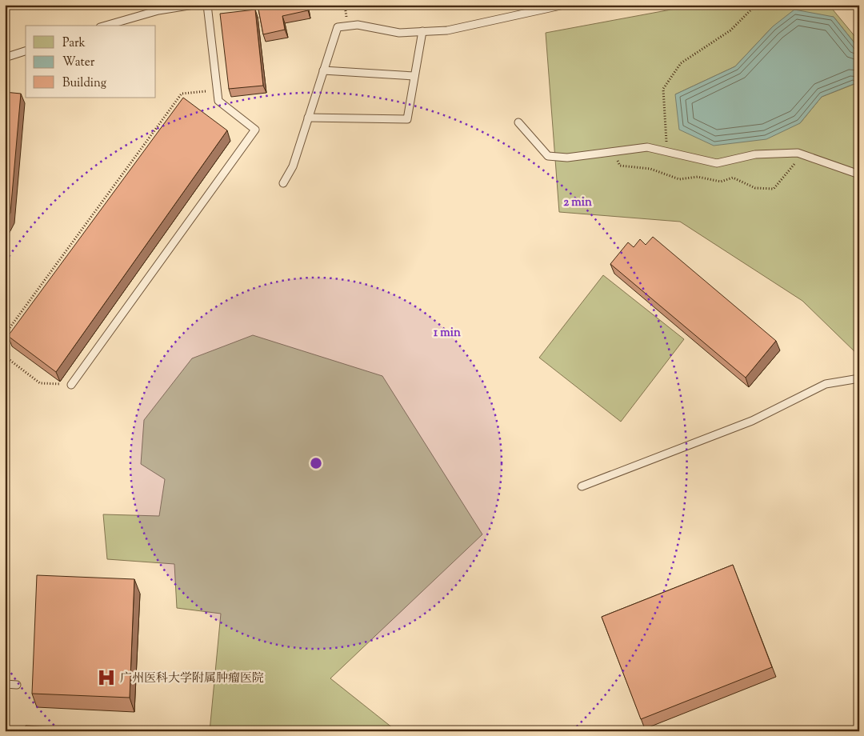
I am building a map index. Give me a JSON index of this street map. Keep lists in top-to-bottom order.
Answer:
{
  "places": {
    "hospital": ["广州医科大学附属肿瘤医院"]
  },
  "legend": ["Park", "Water", "Building"],
  "rings": ["2 min", "1 min"]
}
